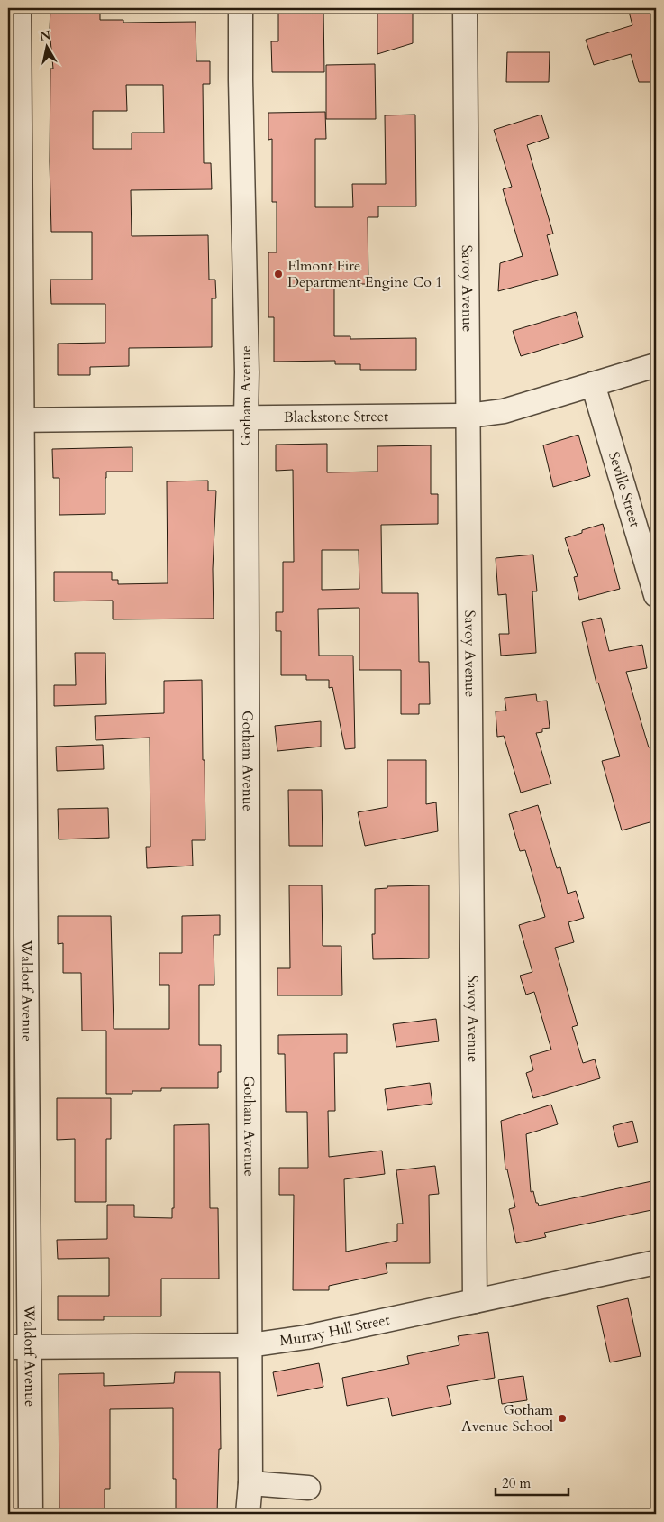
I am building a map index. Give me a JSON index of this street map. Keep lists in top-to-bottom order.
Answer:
{
  "streets": {
    "street": [
      "Savoy Avenue",
      "Gotham Avenue",
      "Blackstone Street",
      "Seville Street",
      "Waldorf Avenue",
      "Murray Hill Street"
    ]
  },
  "crossings": [
    ["Savoy Avenue", "Blackstone Street"],
    ["Savoy Avenue", "Murray Hill Street"],
    ["Gotham Avenue", "Blackstone Street"],
    ["Gotham Avenue", "Murray Hill Street"],
    ["Blackstone Street", "Seville Street"],
    ["Blackstone Street", "Waldorf Avenue"],
    ["Waldorf Avenue", "Murray Hill Street"]
  ],
  "places": ["Elmont Fire Department Engine Co 1", "Gotham Avenue School"],
  "scale_bar": "20 m",
  "north": "top"
}
